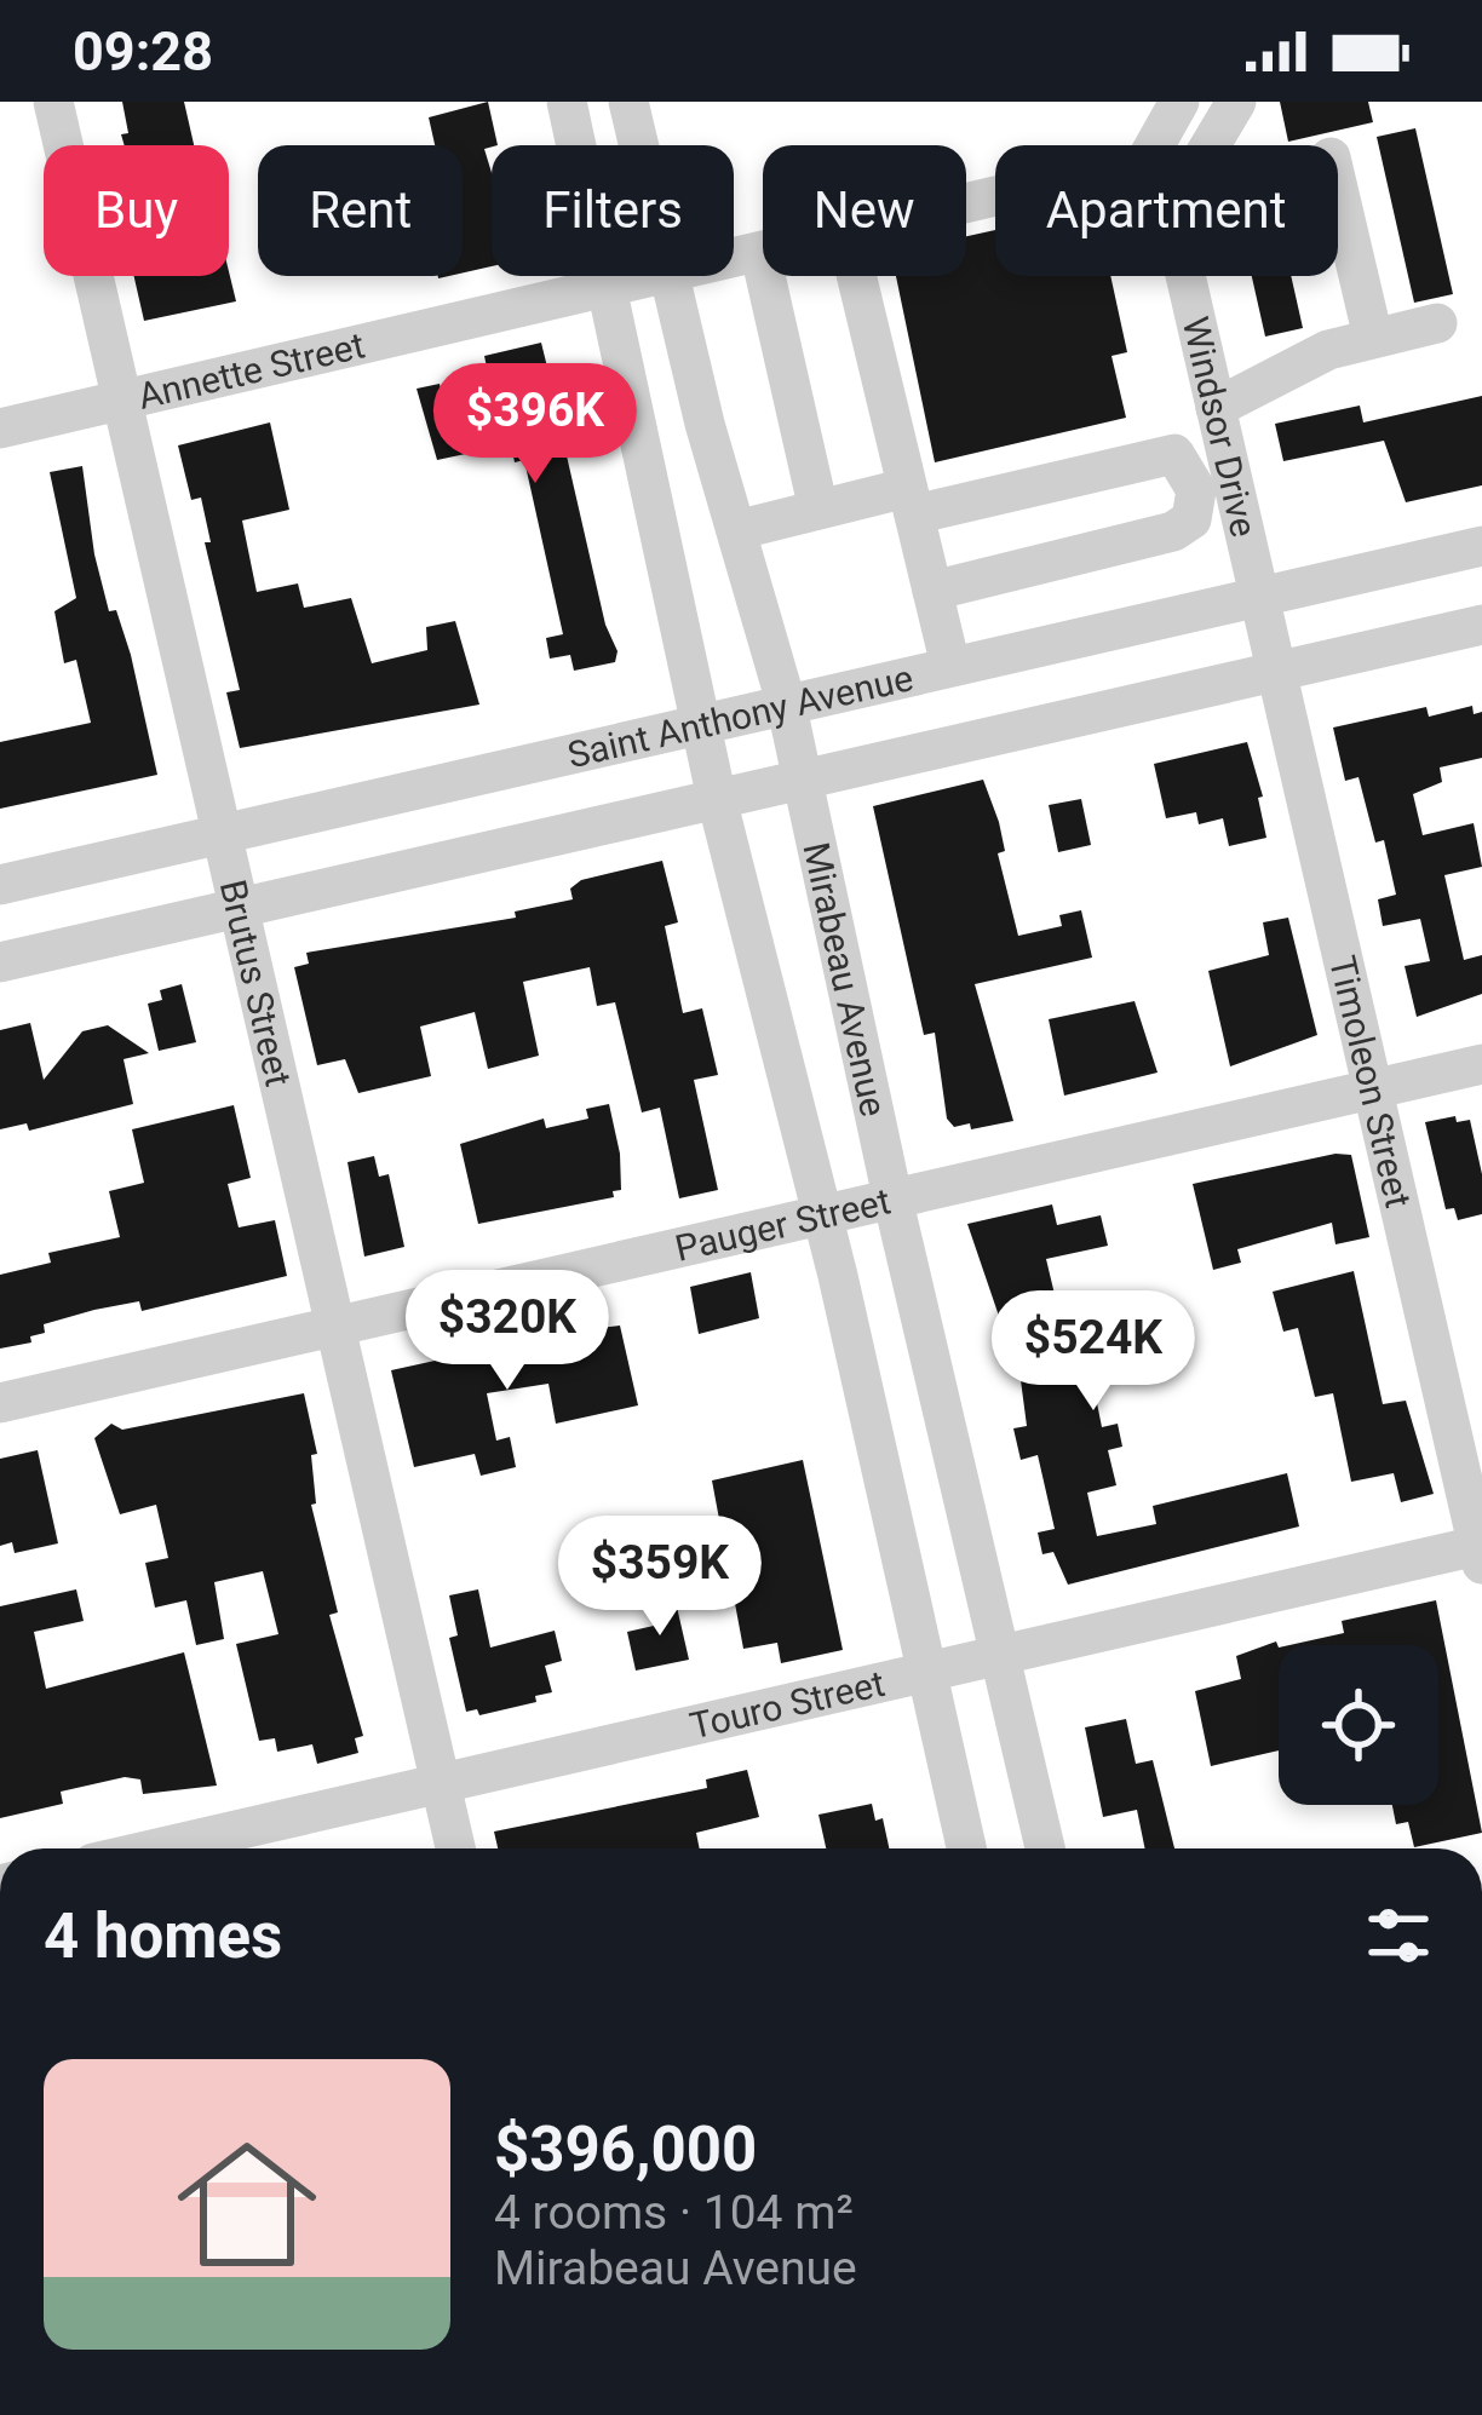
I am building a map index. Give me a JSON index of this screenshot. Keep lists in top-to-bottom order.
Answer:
{
  "streets": {
    "street": [
      "Annette Street",
      "Windsor Drive",
      "Saint Anthony Avenue",
      "Mirabeau Avenue",
      "Brutus Street",
      "Timoleon Street",
      "Pauger Street",
      "Touro Street"
    ]
  },
  "crossings": [
    ["Annette Street", "Mirabeau Avenue"],
    ["Annette Street", "Brutus Street"],
    ["Windsor Drive", "Saint Anthony Avenue"],
    ["Windsor Drive", "Timoleon Street"],
    ["Saint Anthony Avenue", "Mirabeau Avenue"],
    ["Saint Anthony Avenue", "Brutus Street"],
    ["Saint Anthony Avenue", "Timoleon Street"],
    ["Mirabeau Avenue", "Pauger Street"],
    ["Mirabeau Avenue", "Touro Street"],
    ["Brutus Street", "Pauger Street"],
    ["Brutus Street", "Touro Street"],
    ["Timoleon Street", "Pauger Street"],
    ["Timoleon Street", "Touro Street"]
  ],
  "page": {
    "status": "09:28",
    "chip": [
      "Buy",
      "Rent",
      "Filters",
      "New",
      "Apartment"
    ],
    "price": [
      "$396K",
      "$320K",
      "$524K",
      "$359K"
    ],
    "heading": "4 homes",
    "list": [
      {
        "name": "$396,000",
        "note": "4 rooms · 104 m² · Mirabeau Avenue"
      }
    ]
  }
}
